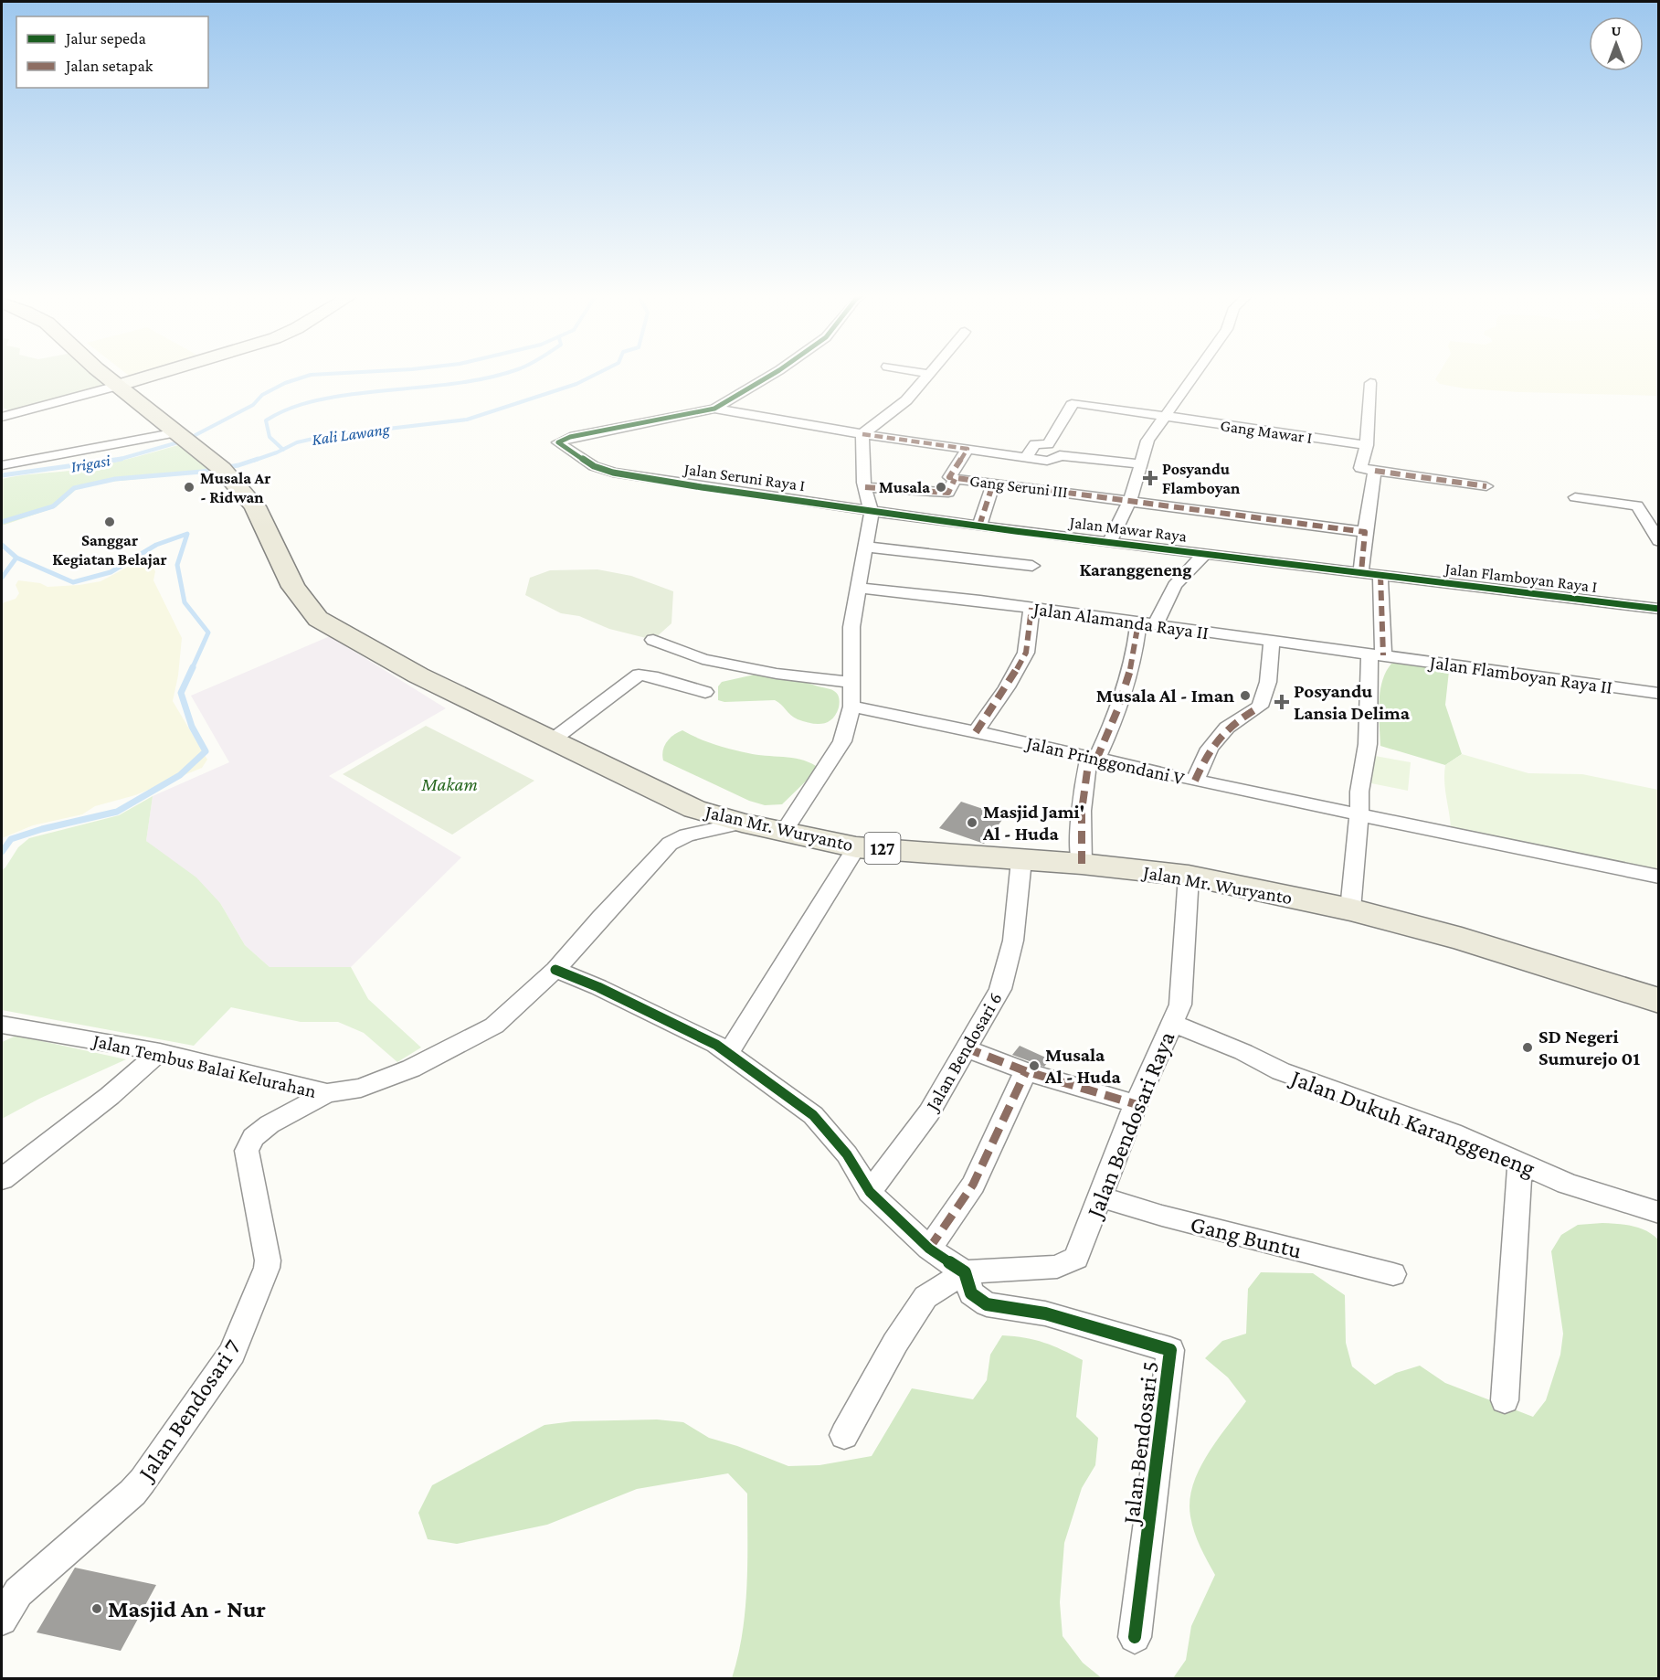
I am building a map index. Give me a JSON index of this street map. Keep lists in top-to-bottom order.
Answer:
{
  "streets": {
    "main road": ["Jalan Mr. Wuryanto", "127"],
    "street": [
      "Gang Mawar I",
      "Jalan Seruni Raya I",
      "Gang Seruni III",
      "Jalan Mawar Raya",
      "Jalan Flamboyan Raya I",
      "Jalan Alamanda Raya II",
      "Jalan Flamboyan Raya II",
      "Jalan Pringgondani V",
      "Jalan Bendosari 6",
      "Jalan Tembus Balai Kelurahan",
      "Jalan Dukuh Karanggeneng",
      "Jalan Bendosari Raya",
      "Gang Buntu",
      "Jalan Bendosari 7",
      "Jalan Bendosari 5"
    ]
  },
  "crossings": [
    ["Jalan Seruni Raya I", "Gang Seruni III"],
    ["Jalan Seruni Raya I", "Jalan Mawar Raya"],
    ["Jalan Mawar Raya", "Jalan Flamboyan Raya I"],
    ["Jalan Alamanda Raya II", "Jalan Flamboyan Raya II"],
    ["Jalan Mr. Wuryanto", "Jalan Bendosari 6"],
    ["Jalan Mr. Wuryanto", "Jalan Tembus Balai Kelurahan"],
    ["Jalan Mr. Wuryanto", "Jalan Bendosari Raya"],
    ["Jalan Tembus Balai Kelurahan", "Jalan Bendosari 7"],
    ["Jalan Dukuh Karanggeneng", "Jalan Bendosari Raya"],
    ["Jalan Bendosari Raya", "Gang Buntu"],
    ["Jalan Bendosari Raya", "Jalan Bendosari 5"]
  ],
  "districts": ["Karanggeneng"],
  "water": ["Kali Lawang", "Irigasi"],
  "parks": ["Makam"],
  "places": {
    "health": ["Posyandu Flamboyan", "Posyandu Lansia Delima"],
    "other": [
      "Musala Ar - Ridwan",
      "Musala",
      "Sanggar Kegiatan Belajar",
      "Musala Al - Iman",
      "Masjid Jami' Al - Huda",
      "SD Negeri Sumurejo 01",
      "Musala Al - Huda",
      "Masjid An - Nur"
    ]
  },
  "legend": ["Jalur sepeda", "Jalan setapak"],
  "north": "top"
}
